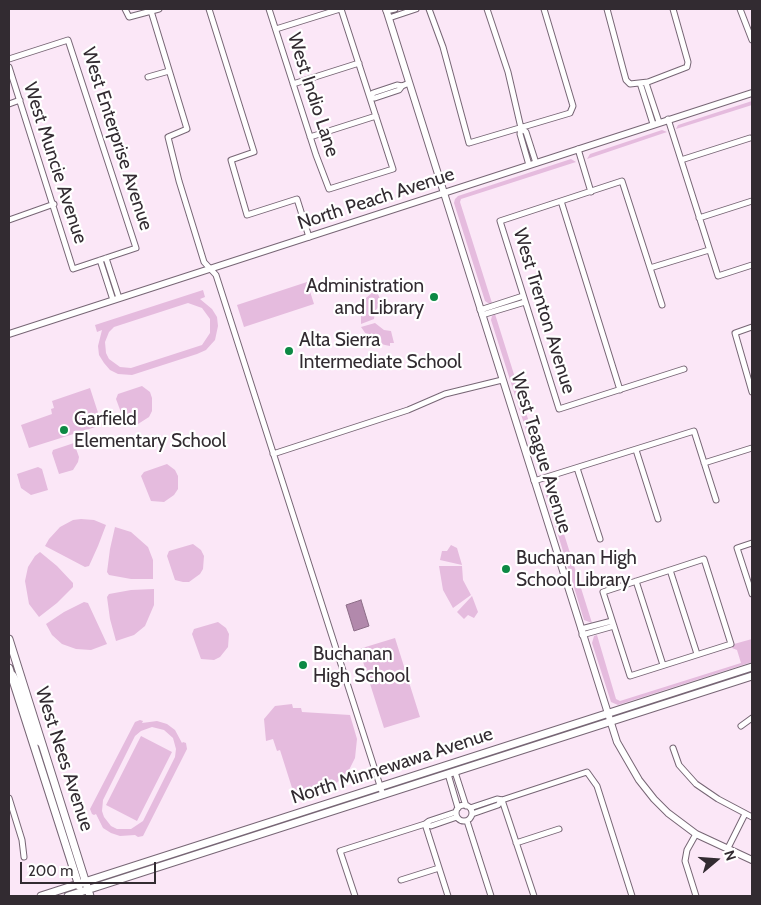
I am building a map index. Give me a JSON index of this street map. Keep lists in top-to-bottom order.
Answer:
{
  "streets": {
    "main road": ["West Nees Avenue", "North Minnewawa Avenue"],
    "street": [
      "West Indio Lane",
      "West Enterprise Avenue",
      "West Muncie Avenue",
      "North Peach Avenue",
      "West Trenton Avenue",
      "West Teague Avenue"
    ]
  },
  "crossings": [
    ["West Enterprise Avenue", "West Muncie Avenue"],
    ["West Muncie Avenue", "North Peach Avenue"],
    ["North Peach Avenue", "West Teague Avenue"],
    ["West Teague Avenue", "North Minnewawa Avenue"],
    ["West Nees Avenue", "North Minnewawa Avenue"]
  ],
  "places": [
    "Administration and Library",
    "Alta Sierra Intermediate School",
    "Garfield Elementary School",
    "Buchanan High School Library",
    "Buchanan High School"
  ],
  "scale_bar": "200 m",
  "north": "right"
}
